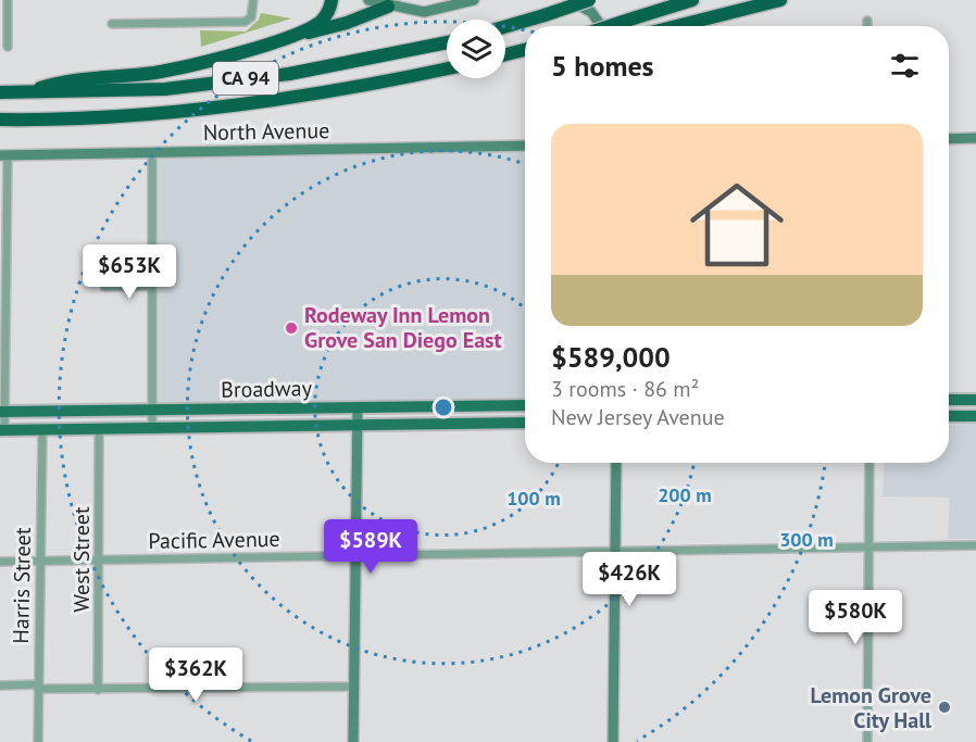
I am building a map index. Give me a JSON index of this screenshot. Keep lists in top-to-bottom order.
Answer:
{
  "streets": {
    "highway": ["CA 94"],
    "main road": ["Broadway"],
    "street": [
      "North Avenue",
      "Pacific Avenue",
      "West Street",
      "Harris Street"
    ]
  },
  "crossings": [
    ["Broadway", "West Street"],
    ["Broadway", "Harris Street"],
    ["Pacific Avenue", "West Street"],
    ["Pacific Avenue", "Harris Street"]
  ],
  "places": ["Rodeway Inn Lemon Grove San Diego East", "Lemon Grove City Hall"],
  "page": {
    "heading": "5 homes",
    "list": [
      {
        "name": "$589,000",
        "note": "3 rooms · 86 m² · New Jersey Avenue"
      }
    ],
    "price": [
      "$653K",
      "$589K",
      "$426K",
      "$580K",
      "$362K"
    ]
  },
  "rings": ["200 m", "100 m", "300 m"]
}
